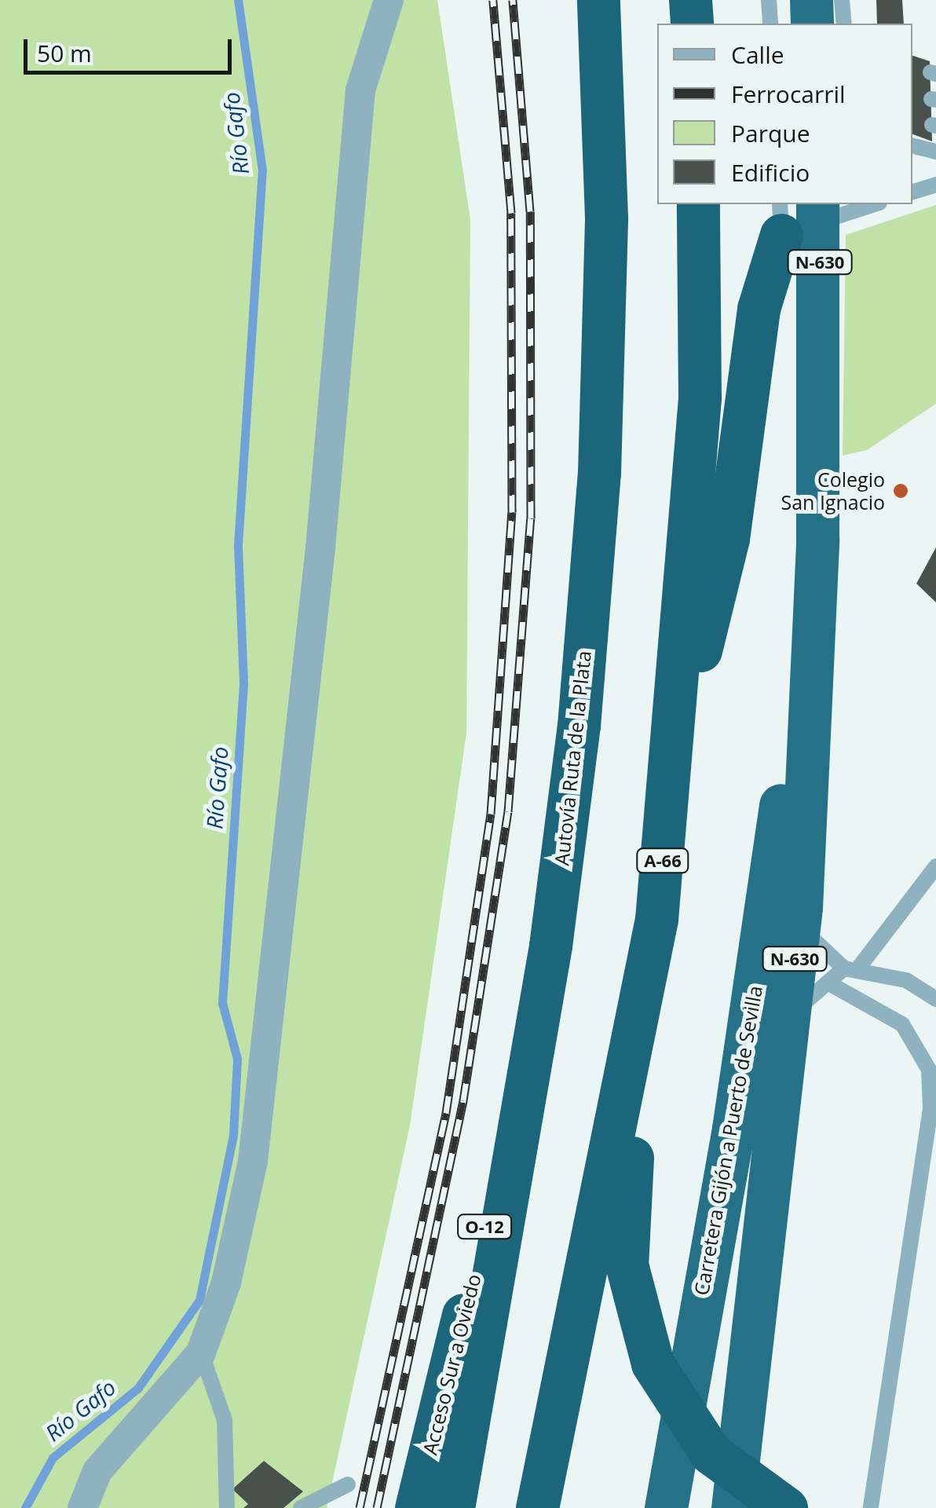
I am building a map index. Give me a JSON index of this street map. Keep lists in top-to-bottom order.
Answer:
{
  "streets": {
    "highway": [
      "N-630",
      "Autovía Ruta de la Plata",
      "A-66",
      "Carretera Gijón a Puerto de Sevilla",
      "O-12",
      "Acceso Sur a Oviedo"
    ]
  },
  "crossings": [
    ["Autovía Ruta de la Plata", "Acceso Sur a Oviedo"]
  ],
  "water": ["Río Gafo"],
  "places": ["Colegio San Ignacio"],
  "legend": [
    "Calle",
    "Ferrocarril",
    "Parque",
    "Edificio"
  ],
  "scale_bar": "50 m"
}
